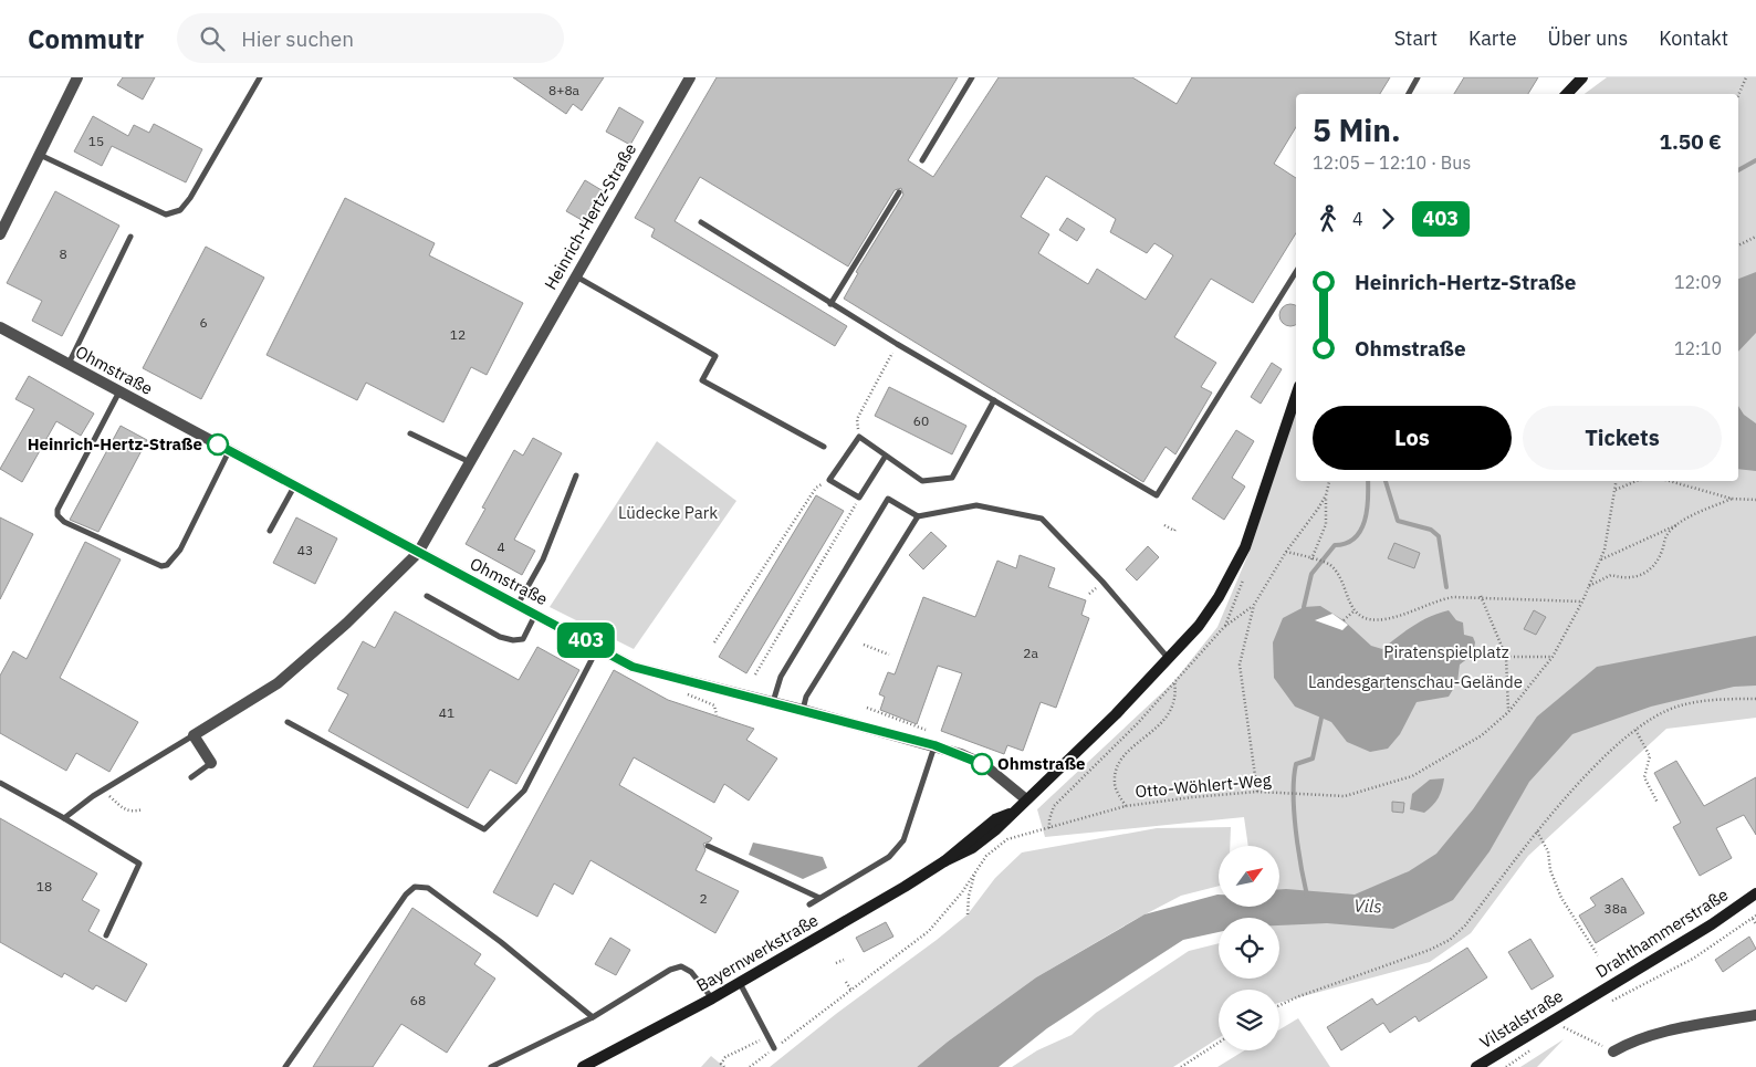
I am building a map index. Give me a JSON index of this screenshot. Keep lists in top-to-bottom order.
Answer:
{
  "streets": {
    "street": [
      "Heinrich-Hertz-Straße",
      "Ohmstraße",
      "Drahthammerstraße",
      "Bayernwerkstraße",
      "Vilstalstraße"
    ],
    "path": ["Otto-Wöhlert-Weg"]
  },
  "crossings": [
    ["Heinrich-Hertz-Straße", "Ohmstraße"],
    ["Ohmstraße", "Bayernwerkstraße"],
    ["Drahthammerstraße", "Vilstalstraße"]
  ],
  "water": ["Vils"],
  "parks": ["Lüdecke Park", "Piratenspielplatz", "Landesgartenschau-Gelände"],
  "places": ["Heinrich-Hertz-Straße", "Ohmstraße"],
  "lines": ["bus line 403"],
  "house_numbers": [
    "8+8a",
    "15",
    "8",
    "6",
    "12",
    "60",
    "4",
    "43",
    "2a",
    "41",
    "18",
    "2",
    "38a",
    "68"
  ],
  "north": "top right",
  "page": {
    "header": "Commutr",
    "search": "Hier suchen",
    "nav": [
      "Start",
      "Karte",
      "Über uns",
      "Kontakt"
    ],
    "on_map": "403",
    "heading": ["5 Min.", "12:05 – 12:10 · Bus", "1.50 €"],
    "legs": ["4", "403"],
    "list": [
      {
        "name": "Heinrich-Hertz-Straße",
        "value": "12:09"
      },
      {
        "name": "Ohmstraße",
        "value": "12:10"
      }
    ],
    "buttons": ["Los", "Tickets"]
  }
}
